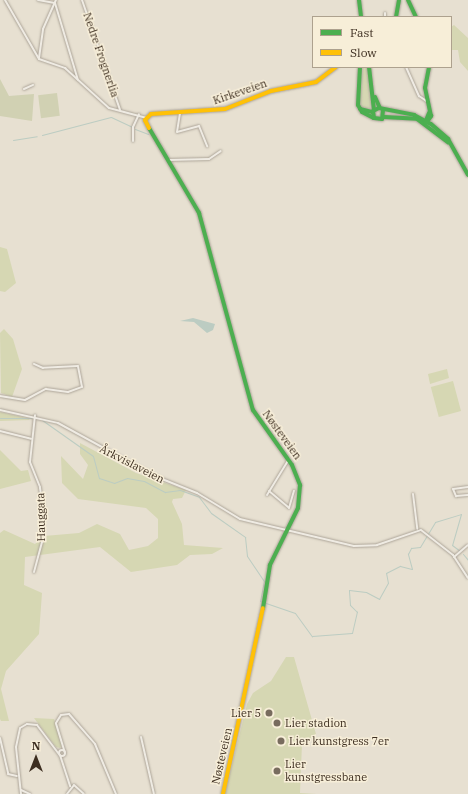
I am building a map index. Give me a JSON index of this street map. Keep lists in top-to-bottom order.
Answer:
{
  "streets": {
    "main road": ["Kirkeveien", "Nøsteveien"],
    "street": ["Nedre Frognerlia", "Årkvislaveien", "Hauggata"]
  },
  "crossings": [
    ["Kirkeveien", "Nøsteveien"],
    ["Nøsteveien", "Årkvislaveien"],
    ["Årkvislaveien", "Hauggata"]
  ],
  "places": [
    "Lier 5",
    "Lier stadion",
    "Lier kunstgress 7er",
    "Lier kunstgressbane"
  ],
  "legend": ["Fast", "Slow"],
  "north": "top"
}
